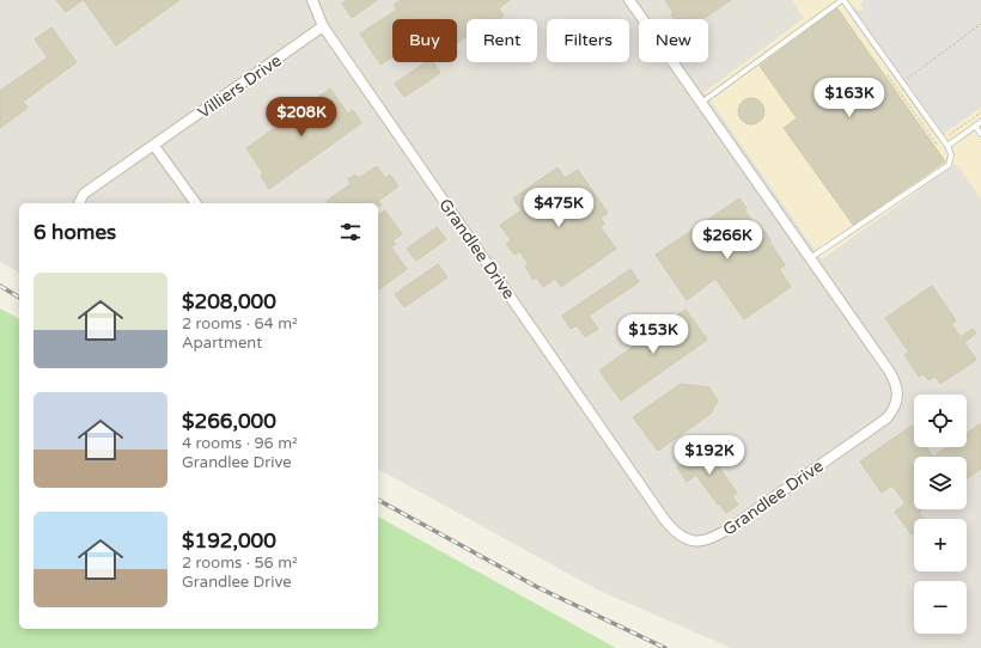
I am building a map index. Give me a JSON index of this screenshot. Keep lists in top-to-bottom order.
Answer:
{
  "streets": {
    "street": ["Villiers Drive", "Grandlee Drive"]
  },
  "crossings": [
    ["Villiers Drive", "Grandlee Drive"]
  ],
  "page": {
    "chip": [
      "Buy",
      "Rent",
      "Filters",
      "New"
    ],
    "price": [
      "$163K",
      "$208K",
      "$475K",
      "$266K",
      "$153K",
      "$192K"
    ],
    "heading": "6 homes",
    "list": [
      {
        "name": "$208,000",
        "note": "2 rooms · 64 m² · Apartment"
      },
      {
        "name": "$266,000",
        "note": "4 rooms · 96 m² · Grandlee Drive"
      },
      {
        "name": "$192,000",
        "note": "2 rooms · 56 m² · Grandlee Drive"
      }
    ],
    "map_buttons": ["+", "−"]
  }
}
